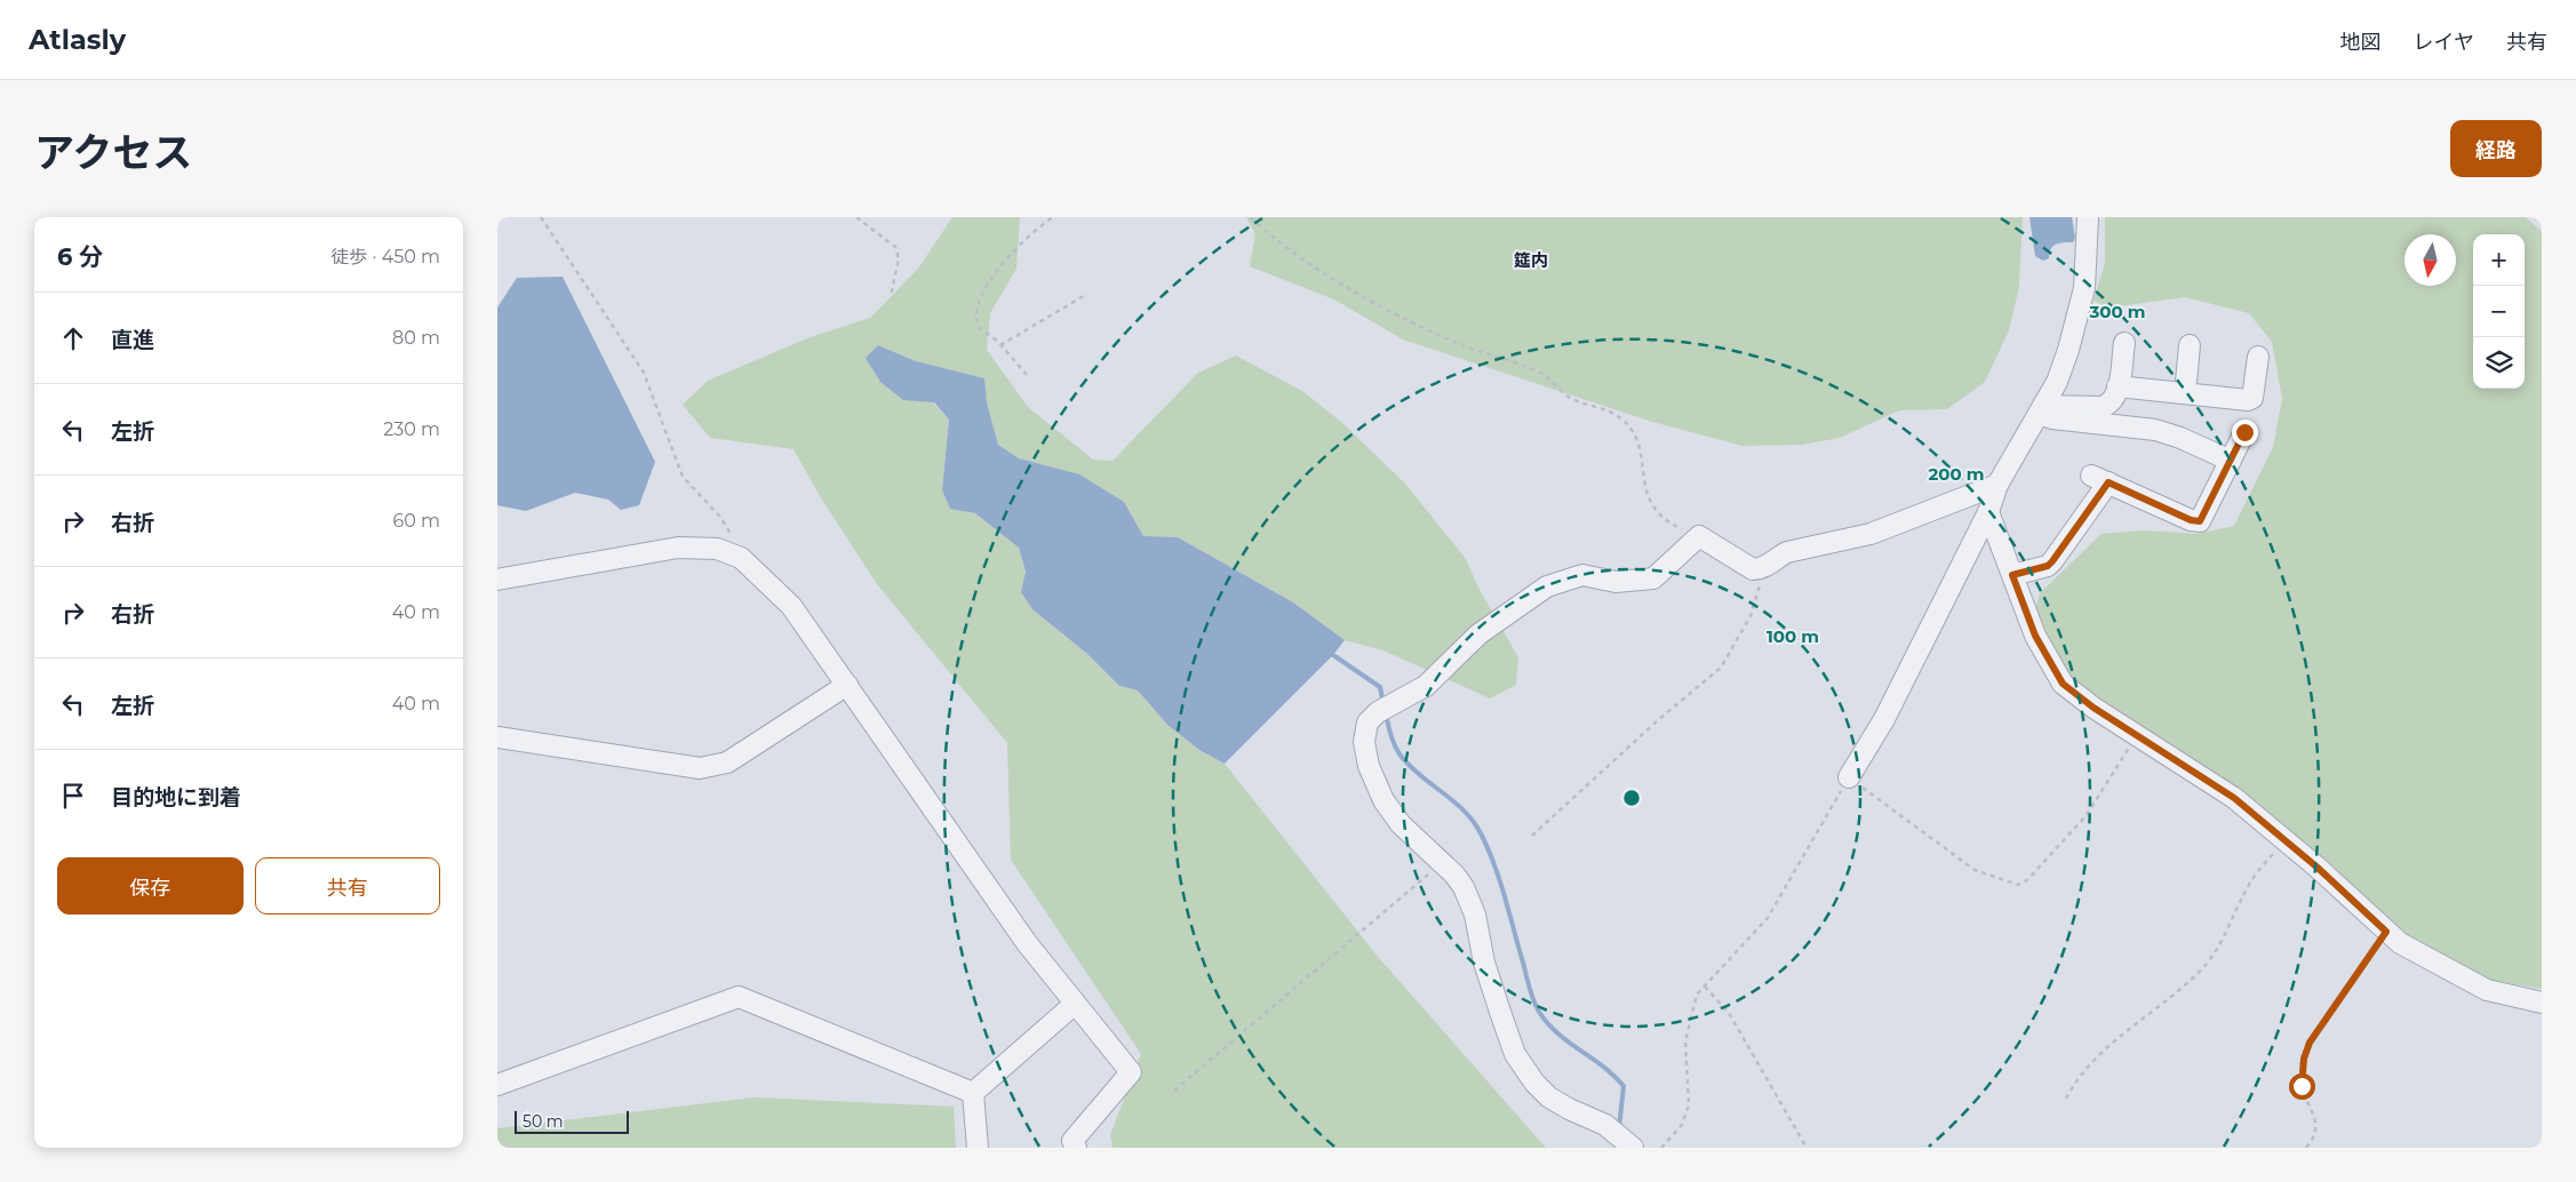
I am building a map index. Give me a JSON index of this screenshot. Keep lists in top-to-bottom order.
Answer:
{
  "districts": ["筵内"],
  "scale_bar": "50 m",
  "north": "bottom",
  "page": {
    "header": "Atlasly",
    "nav": ["地図", "レイヤ", "共有"],
    "title": "アクセス",
    "buttons": [
      "経路",
      ["保存", "共有"]
    ],
    "heading": ["6 分", "徒歩 · 450 m"],
    "map_buttons": ["+", "−"],
    "list": [
      ["直進", "80 m"],
      ["左折", "230 m"],
      ["右折", "60 m"],
      ["右折", "40 m"],
      ["左折", "40 m"],
      "目的地に到着"
    ],
    "scale": "50 m"
  },
  "rings": ["300 m", "200 m", "100 m"]
}
